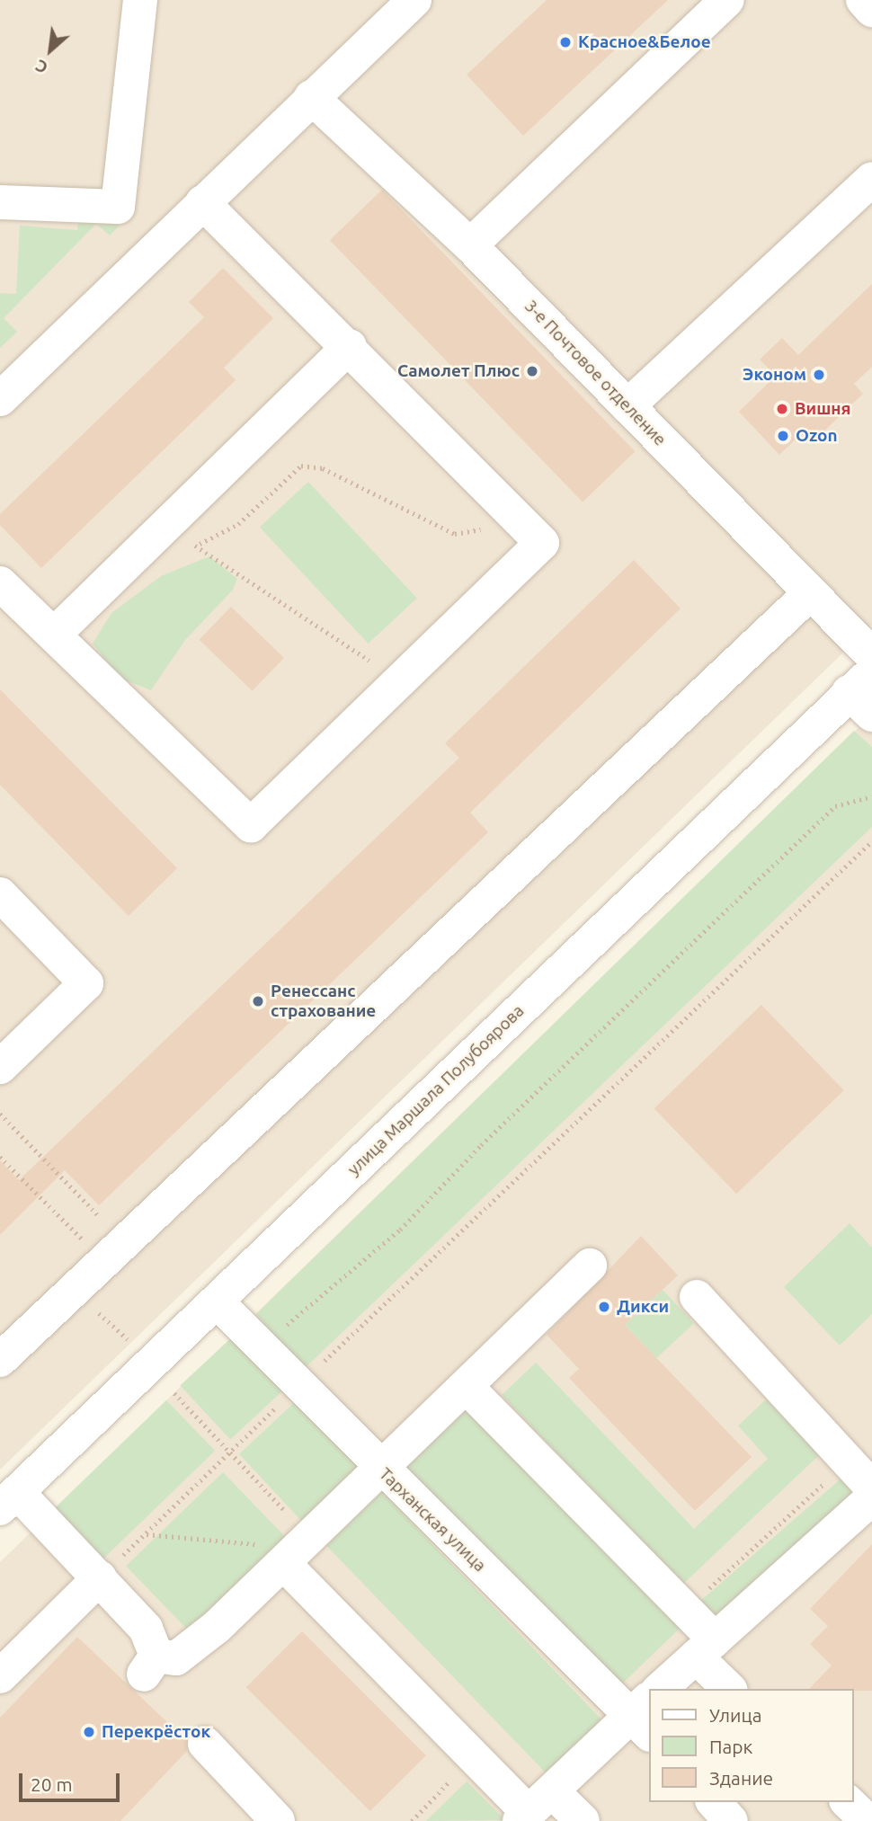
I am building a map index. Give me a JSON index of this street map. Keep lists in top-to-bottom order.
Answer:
{
  "streets": {
    "street": ["3-е Почтовое отделение", "улица Маршала Полубоярова", "Тарханская улица"]
  },
  "crossings": [
    ["улица Маршала Полубоярова", "Тарханская улица"]
  ],
  "places": [
    "Красное&Белое",
    "Самолет Плюс",
    "Эконом",
    "Вишня",
    "Ozon",
    "Ренессанс страхование",
    "Дикси",
    "Перекрёсток"
  ],
  "legend": ["Улица", "Парк", "Здание"],
  "scale_bar": "20 m",
  "north": "bottom left"
}
